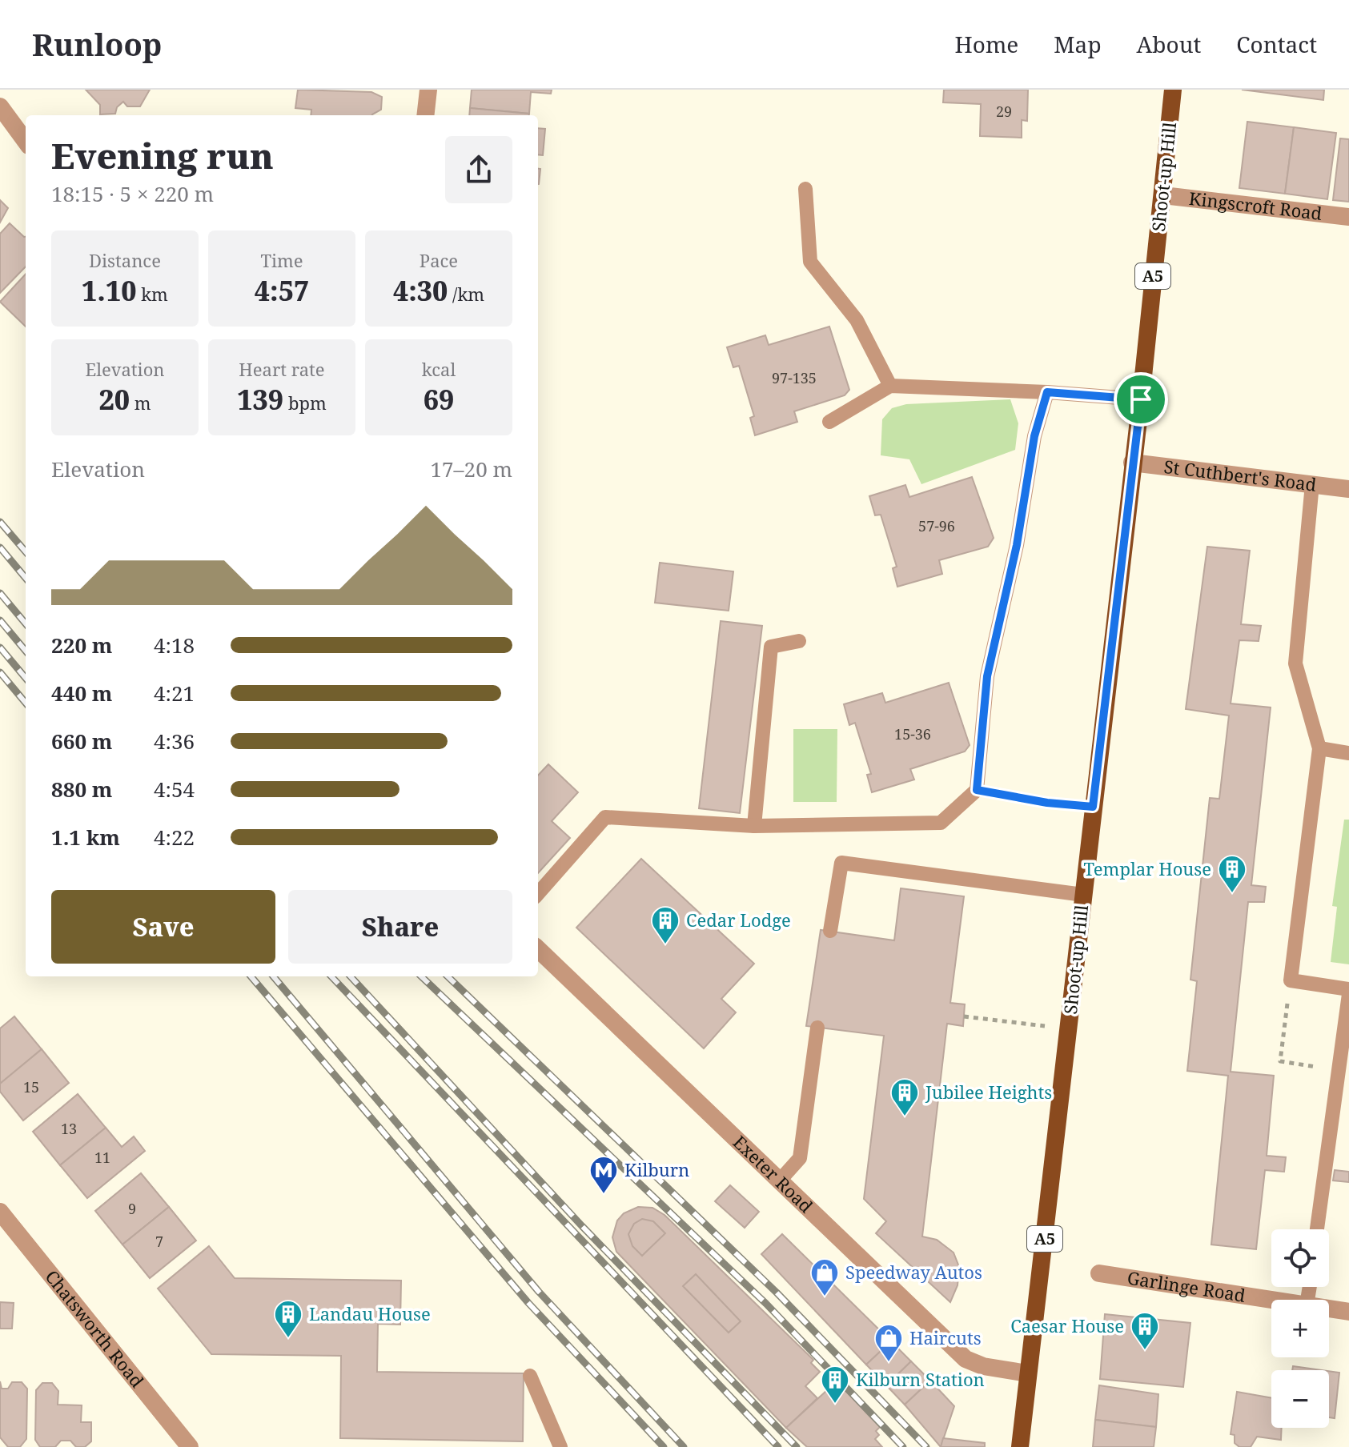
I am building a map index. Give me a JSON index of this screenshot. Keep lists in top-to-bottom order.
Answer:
{
  "streets": {
    "main road": ["Shoot-up Hill", "A5"],
    "street": [
      "Kingscroft Road",
      "St Cuthbert's Road",
      "Exeter Road",
      "Garlinge Road",
      "Chatsworth Road"
    ]
  },
  "crossings": [
    ["Shoot-up Hill", "Kingscroft Road"],
    ["Shoot-up Hill", "St Cuthbert's Road"],
    ["Shoot-up Hill", "Exeter Road"]
  ],
  "places": {
    "building": [
      "Templar House",
      "Cedar Lodge",
      "Jubilee Heights",
      "Landau House",
      "Caesar House",
      "Kilburn Station"
    ],
    "metro station": ["Kilburn"],
    "shop": ["Speedway Autos", "Haircuts"]
  },
  "house_numbers": [
    "29",
    "97-135",
    "57-96",
    "15-36",
    "15",
    "13",
    "11",
    "9",
    "7"
  ],
  "page": {
    "header": "Runloop",
    "nav": [
      "Home",
      "Map",
      "About",
      "Contact"
    ],
    "heading": ["Evening run", "18:15 · 5 × 220 m"],
    "stats": [
      ["Distance", "1.10 km"],
      ["Time", "4:57"],
      ["Pace", "4:30 /km"],
      ["Elevation", "20 m"],
      ["Heart rate", "139 bpm"],
      ["kcal", "69"]
    ],
    "chart": ["Elevation", "17–20 m"],
    "list": [
      {
        "name": "220 m",
        "note": "4:18"
      },
      {
        "name": "440 m",
        "note": "4:21"
      },
      {
        "name": "660 m",
        "note": "4:36"
      },
      {
        "name": "880 m",
        "note": "4:54"
      },
      {
        "name": "1.1 km",
        "note": "4:22"
      }
    ],
    "buttons": ["Save", "Share"],
    "map_buttons": ["+", "−"]
  }
}
